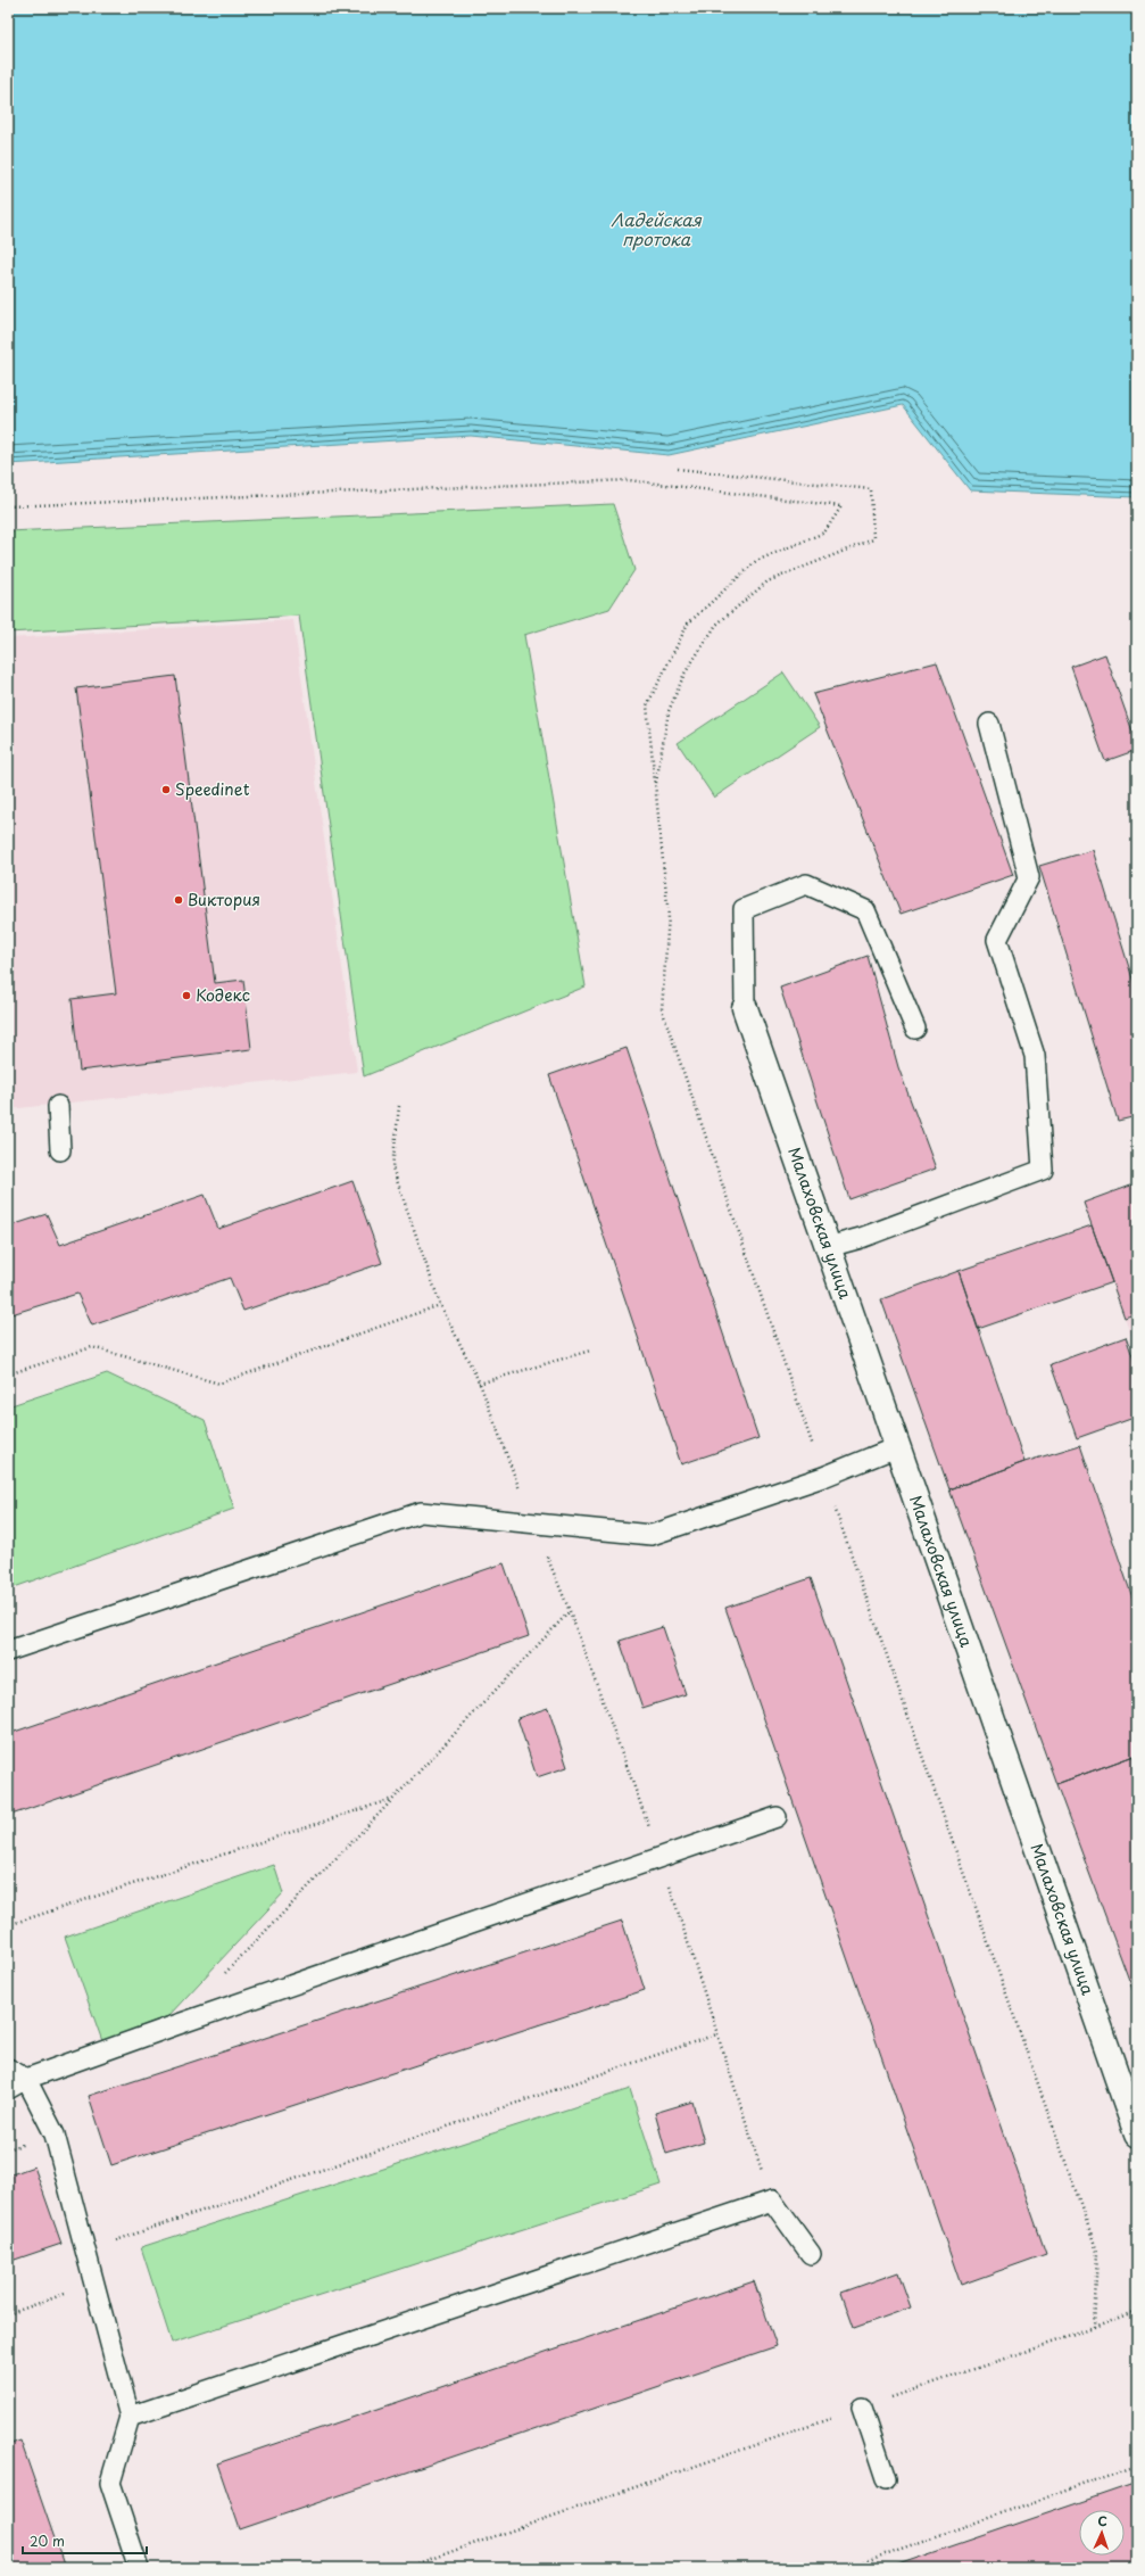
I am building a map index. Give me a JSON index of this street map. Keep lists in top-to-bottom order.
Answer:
{
  "streets": {
    "street": ["Малаховская улица"]
  },
  "water": ["Ладейская протока"],
  "places": ["Speedinet", "Виктория", "Кодекс"],
  "scale_bar": "20 m",
  "north": "top"
}
